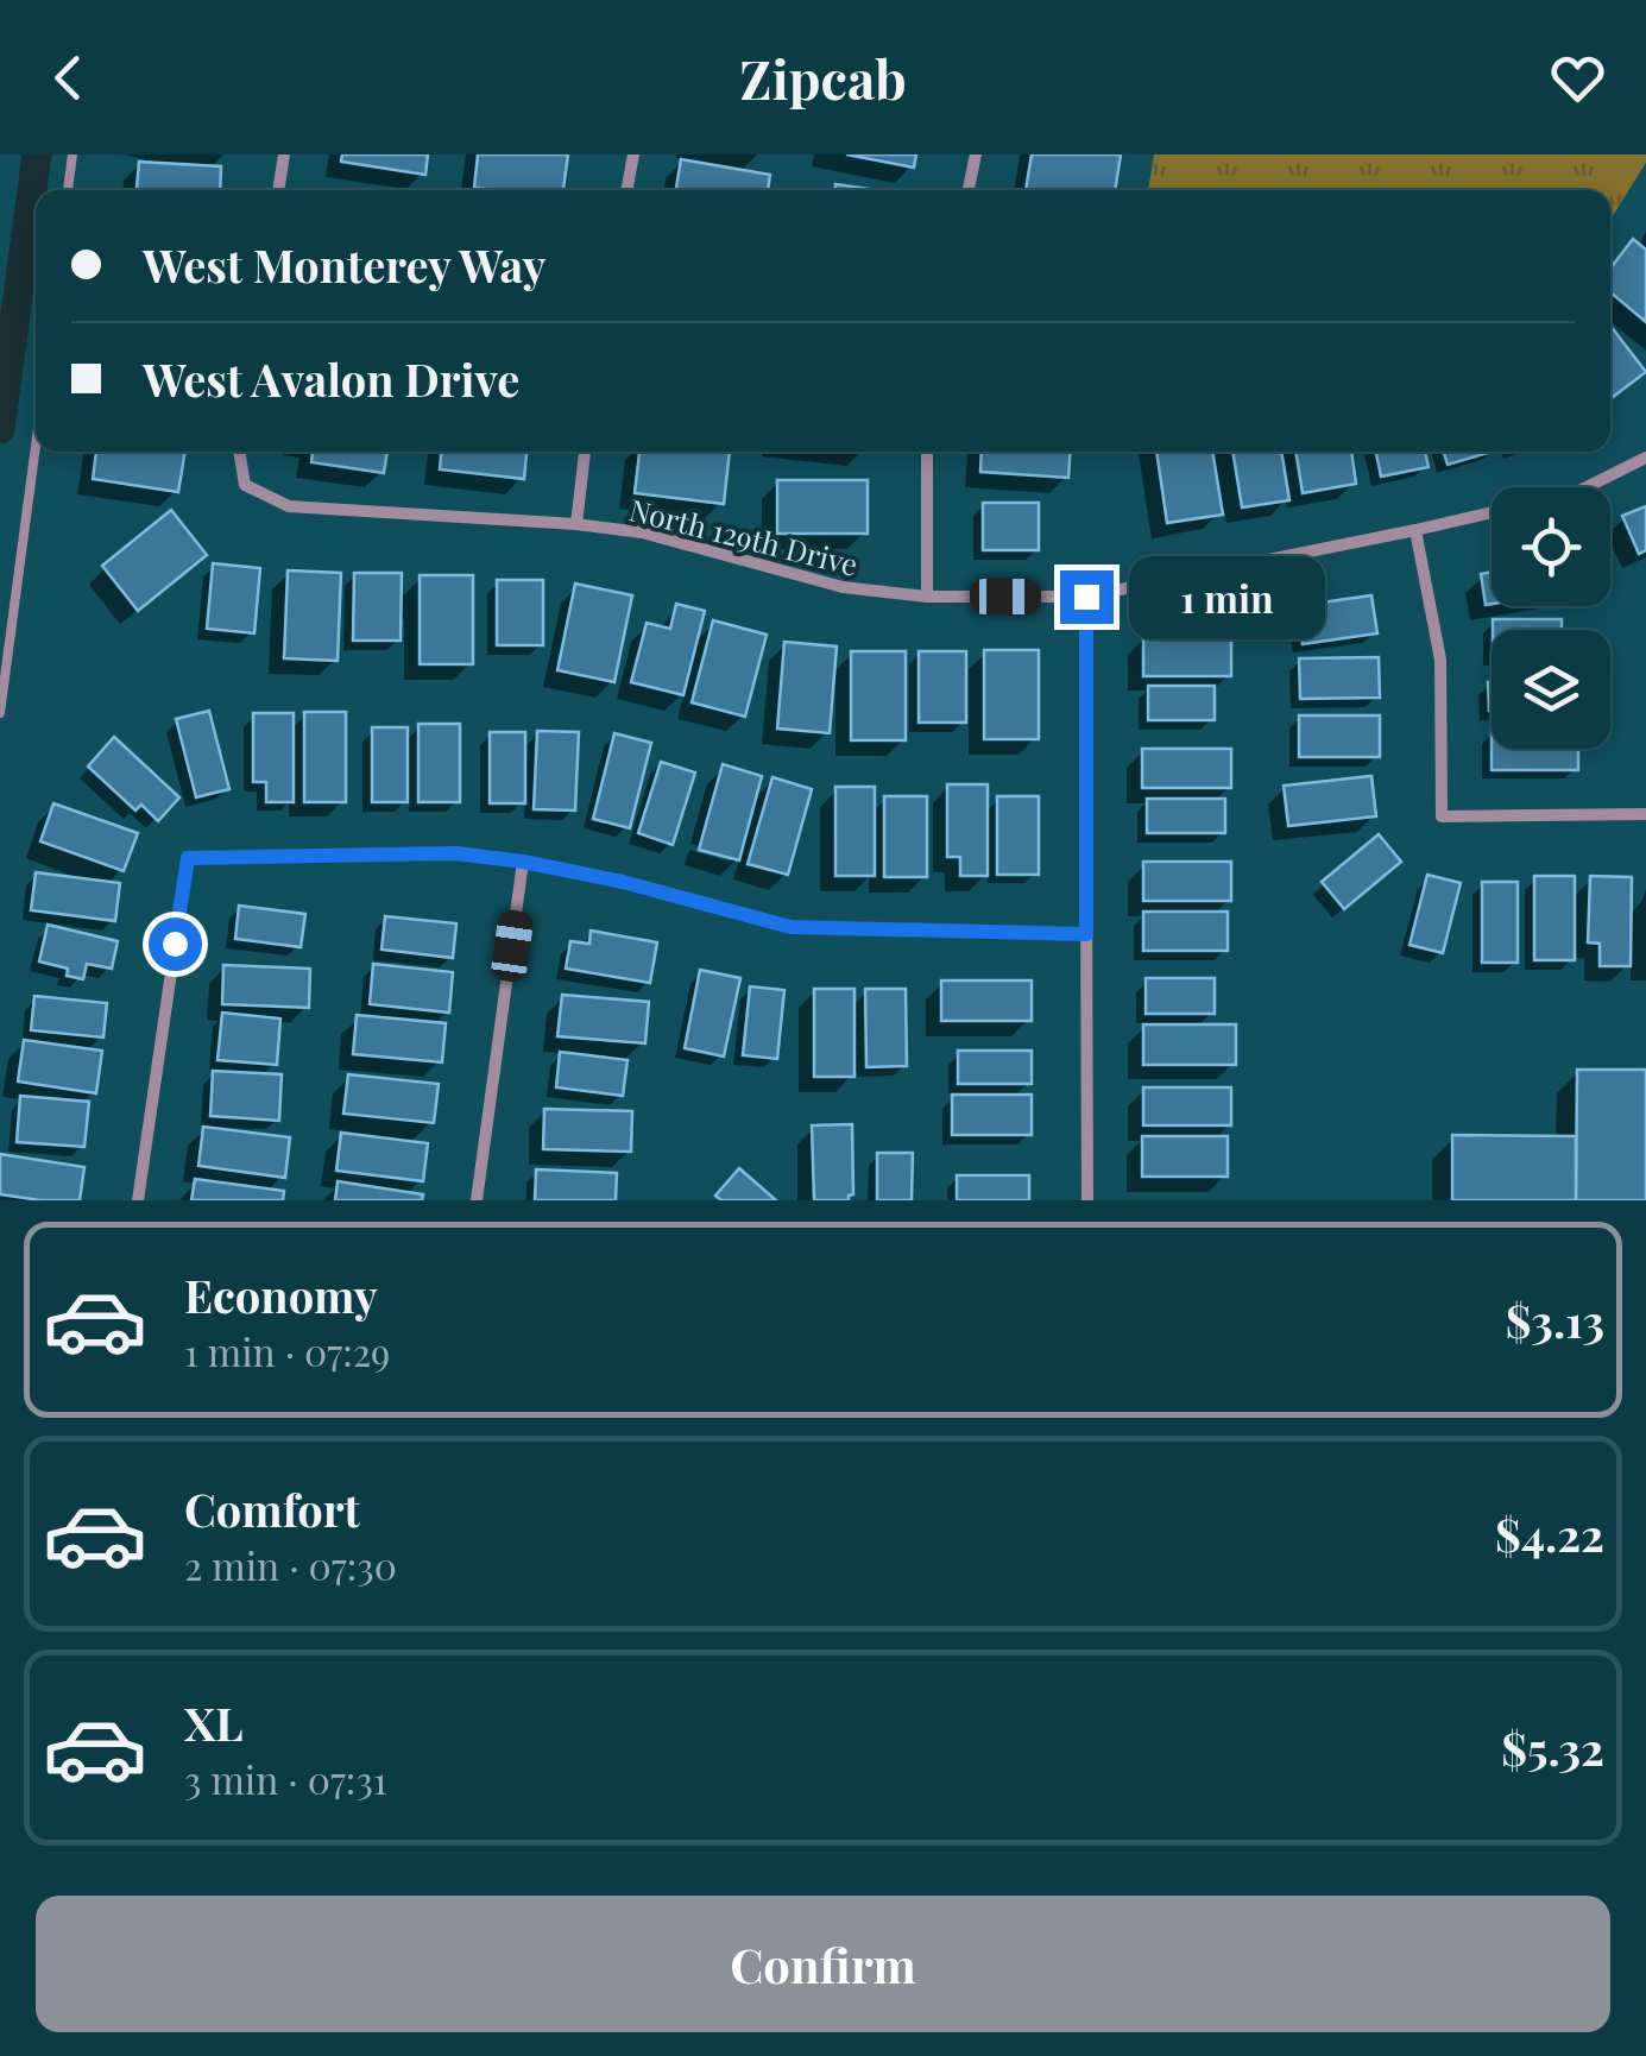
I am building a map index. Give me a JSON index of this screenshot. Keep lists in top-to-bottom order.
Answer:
{
  "streets": {
    "street": ["North 129th Drive"]
  },
  "page": {
    "header": "Zipcab",
    "banner": ["West Monterey Way", "West Avalon Drive"],
    "bubble": "1 min",
    "list": [
      {
        "name": "Economy",
        "note": "1 min · 07:29",
        "value": "$3.13"
      },
      {
        "name": "Comfort",
        "note": "2 min · 07:30",
        "value": "$4.22"
      },
      {
        "name": "XL",
        "note": "3 min · 07:31",
        "value": "$5.32"
      }
    ],
    "buttons": "Confirm"
  }
}
